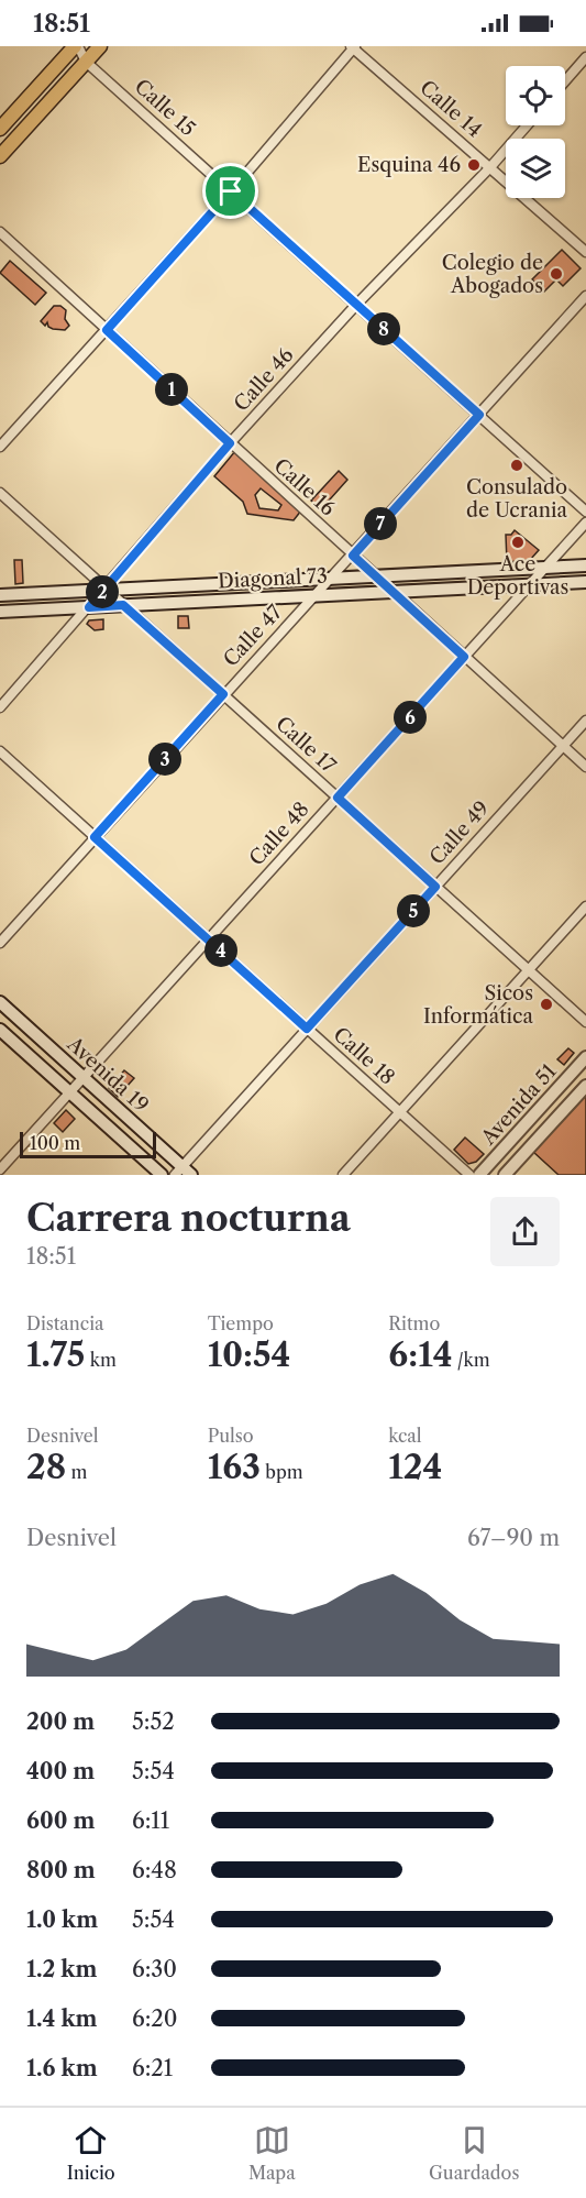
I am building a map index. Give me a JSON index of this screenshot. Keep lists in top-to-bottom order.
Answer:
{
  "streets": {
    "main road": ["Diagonal 73", "Avenida 19", "Avenida 51"],
    "street": [
      "Calle 15",
      "Calle 14",
      "Calle 46",
      "Calle 16",
      "Calle 47",
      "Calle 17",
      "Calle 49",
      "Calle 48",
      "Calle 18"
    ]
  },
  "crossings": [
    ["Calle 15", "Calle 46"],
    ["Calle 15", "Calle 47"],
    ["Calle 14", "Calle 46"],
    ["Calle 46", "Calle 16"],
    ["Calle 46", "Diagonal 73"],
    ["Calle 46", "Calle 17"],
    ["Calle 16", "Diagonal 73"],
    ["Calle 16", "Calle 47"],
    ["Calle 16", "Calle 49"],
    ["Calle 16", "Calle 48"],
    ["Diagonal 73", "Calle 47"],
    ["Diagonal 73", "Calle 17"],
    ["Diagonal 73", "Calle 48"],
    ["Calle 47", "Calle 17"],
    ["Calle 47", "Calle 18"],
    ["Calle 17", "Calle 49"],
    ["Calle 17", "Calle 48"],
    ["Calle 49", "Calle 18"],
    ["Calle 49", "Avenida 19"],
    ["Calle 48", "Calle 18"],
    ["Calle 48", "Avenida 19"]
  ],
  "places": [
    "Esquina 46",
    "Colegio de Abogados",
    "Consulado de Ucrania",
    "Ace Deportivas",
    "Sicos Informática"
  ],
  "scale_bar": "100 m",
  "page": {
    "status": "18:51",
    "pins": [
      "8",
      "1",
      "7",
      "2",
      "6",
      "3",
      "5",
      "4"
    ],
    "scale": "100 m",
    "heading": ["Carrera nocturna", "18:51"],
    "stats": [
      ["Distancia", "1.75 km"],
      ["Tiempo", "10:54"],
      ["Ritmo", "6:14 /km"],
      ["Desnivel", "28 m"],
      ["Pulso", "163 bpm"],
      ["kcal", "124"]
    ],
    "chart": ["Desnivel", "67–90 m"],
    "list": [
      {
        "name": "200 m",
        "note": "5:52"
      },
      {
        "name": "400 m",
        "note": "5:54"
      },
      {
        "name": "600 m",
        "note": "6:11"
      },
      {
        "name": "800 m",
        "note": "6:48"
      },
      {
        "name": "1.0 km",
        "note": "5:54"
      },
      {
        "name": "1.2 km",
        "note": "6:30"
      },
      {
        "name": "1.4 km",
        "note": "6:20"
      },
      {
        "name": "1.6 km",
        "note": "6:21"
      }
    ],
    "tabs": ["Inicio", "Mapa", "Guardados"]
  }
}
